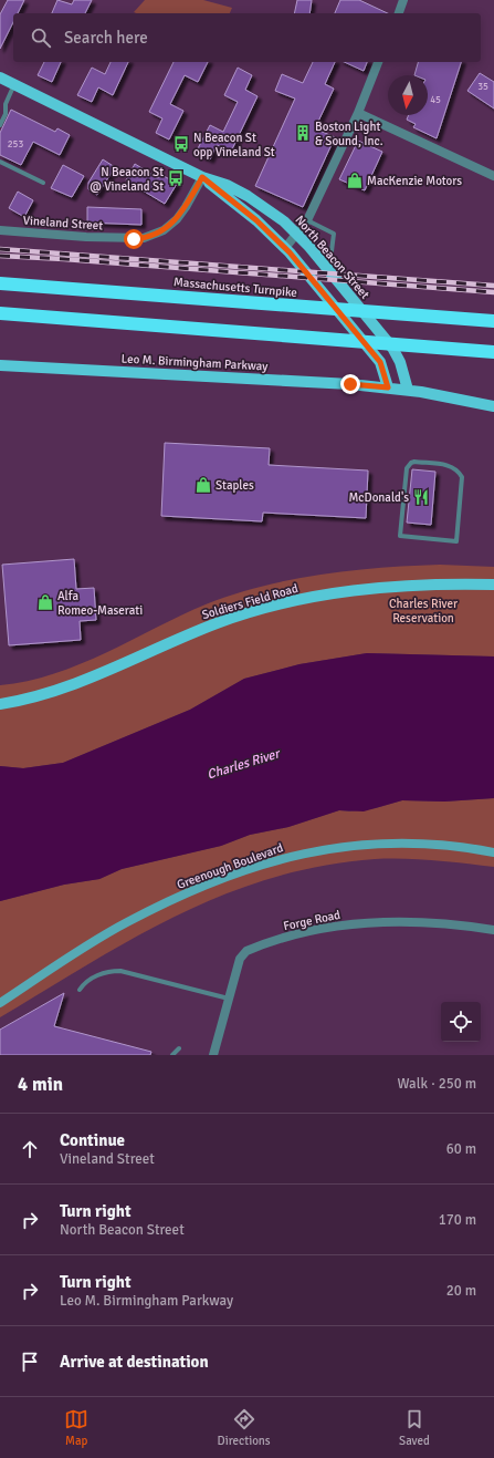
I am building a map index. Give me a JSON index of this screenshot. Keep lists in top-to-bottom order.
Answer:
{
  "streets": {
    "highway": ["Massachusetts Turnpike"],
    "main road": ["North Beacon Street", "Leo M. Birmingham Parkway", "Soldiers Field Road"],
    "street": ["Vineland Street", "Greenough Boulevard", "Forge Road"]
  },
  "crossings": [
    ["Vineland Street", "North Beacon Street"],
    ["North Beacon Street", "Leo M. Birmingham Parkway"]
  ],
  "water": ["Charles River"],
  "parks": ["Charles River Reservation"],
  "places": {
    "building": ["Boston Light & Sound, Inc."],
    "bus stop": ["N Beacon St opp Vineland St", "N Beacon St @ Vineland St"],
    "shop": ["MacKenzie Motors", "Staples", "Alfa Romeo-Maserati"],
    "restaurant": ["McDonald's"]
  },
  "house_numbers": ["35", "45", "253"],
  "north": "bottom",
  "page": {
    "search": "Search here",
    "heading": ["4 min", "Walk · 250 m"],
    "list": [
      ["Continue", "Vineland Street", "60 m"],
      ["Turn right", "North Beacon Street", "170 m"],
      ["Turn right", "Leo M. Birmingham Parkway", "20 m"],
      "Arrive at destination"
    ],
    "nav": ["Map", "Directions", "Saved"]
  }
}
